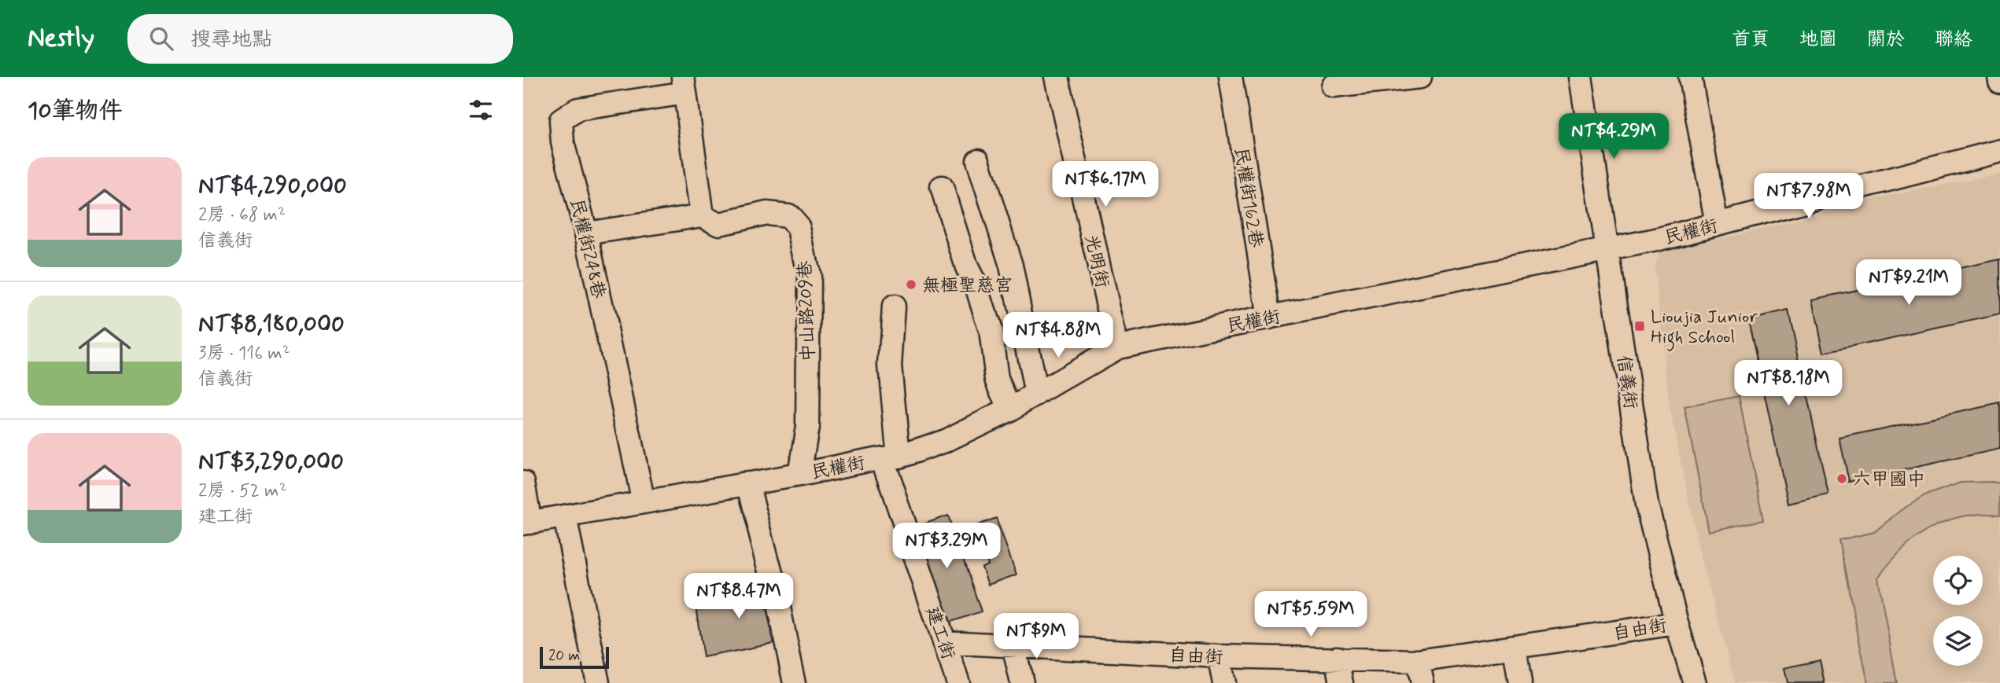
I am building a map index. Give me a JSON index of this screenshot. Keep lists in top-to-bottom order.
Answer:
{
  "streets": {
    "street": [
      "民權街162巷",
      "民權街",
      "民權街248巷",
      "光明街",
      "中山路209巷",
      "信義街",
      "自由街",
      "建工街"
    ]
  },
  "crossings": [
    ["民權街162巷", "民權街"],
    ["民權街", "民權街248巷"],
    ["民權街", "光明街"],
    ["民權街", "中山路209巷"],
    ["民權街", "信義街"],
    ["民權街", "建工街"],
    ["信義街", "自由街"],
    ["自由街", "建工街"]
  ],
  "places": {
    "other": ["無極聖慈宮", "六甲國中"],
    "transit": ["Lioujia Junior High School"]
  },
  "scale_bar": "20 m",
  "page": {
    "header": "Nestly",
    "search": "搜尋地點",
    "nav": [
      "首頁",
      "地圖",
      "關於",
      "聯絡"
    ],
    "heading": "10筆物件",
    "price": [
      "NT$4.29M",
      "NT$6.17M",
      "NT$7.98M",
      "NT$9.21M",
      "NT$4.88M",
      "NT$8.18M",
      "NT$3.29M",
      "NT$8.47M",
      "NT$5.59M",
      "NT$9M"
    ],
    "list": [
      {
        "name": "NT$4,290,000",
        "note": "2房 · 68 m² · 信義街"
      },
      {
        "name": "NT$8,180,000",
        "note": "3房 · 116 m² · 信義街"
      },
      {
        "name": "NT$3,290,000",
        "note": "2房 · 52 m² · 建工街"
      }
    ],
    "scale": "20 m"
  }
}
